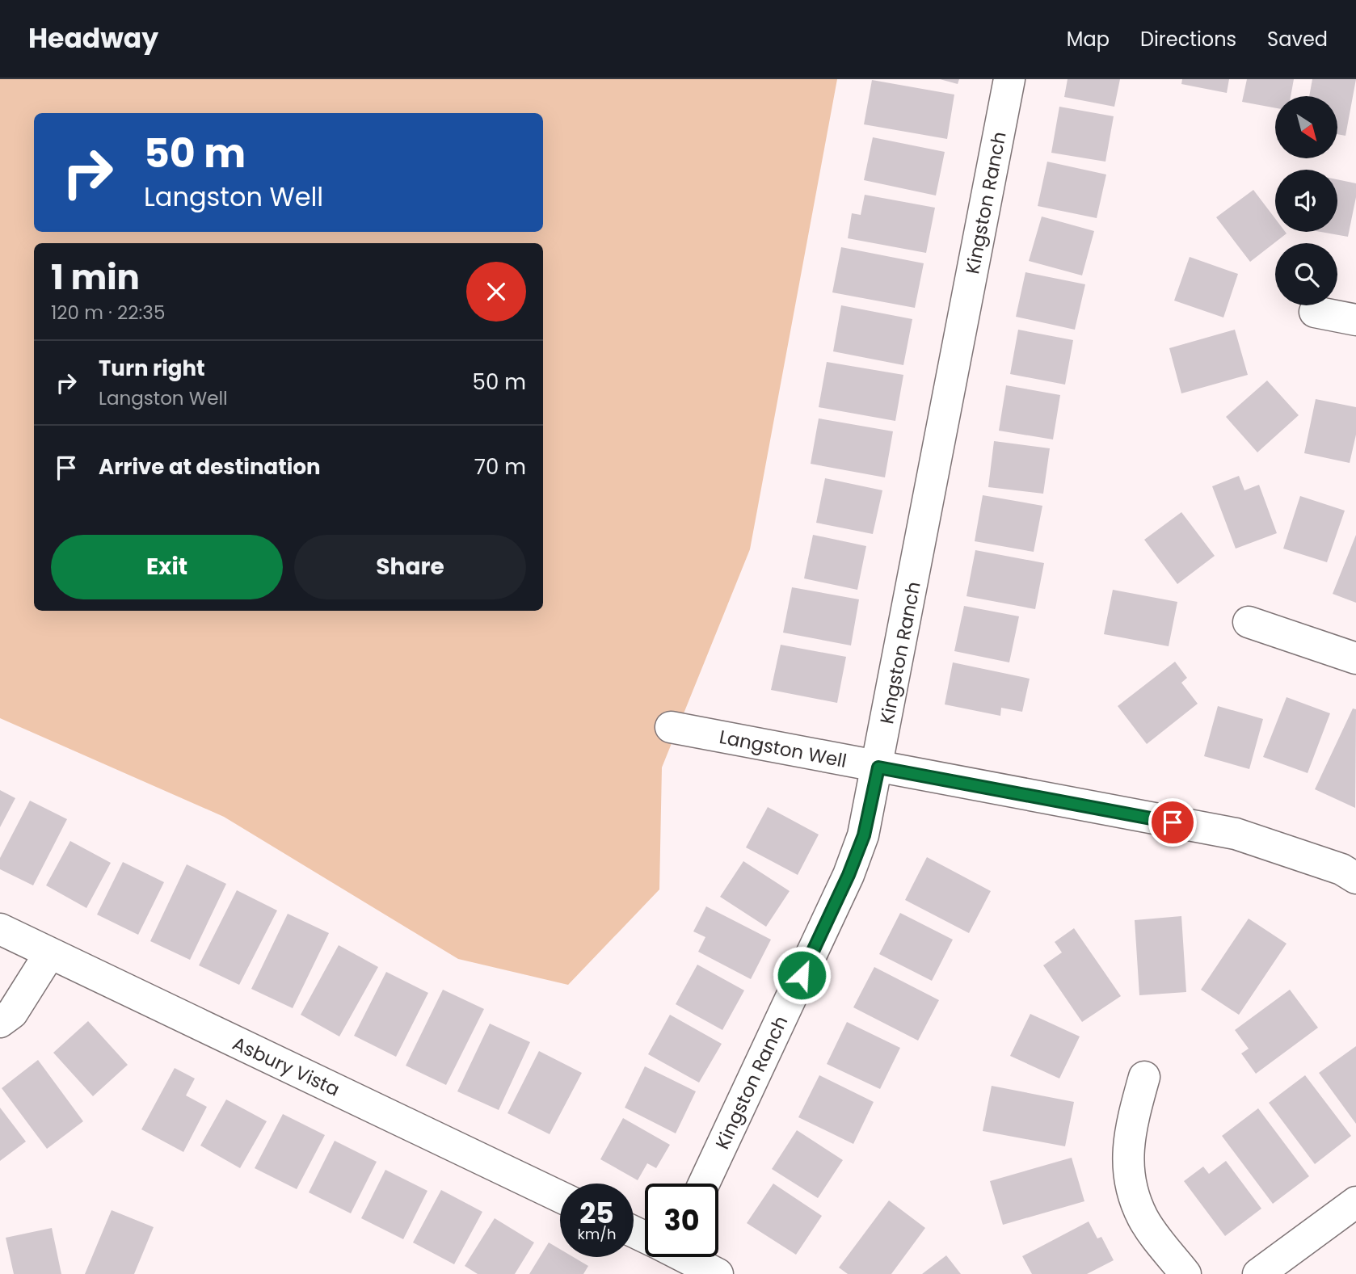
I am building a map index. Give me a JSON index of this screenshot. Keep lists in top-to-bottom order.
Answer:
{
  "streets": {
    "street": ["Kingston Ranch", "Langston Well", "Asbury Vista"]
  },
  "crossings": [
    ["Kingston Ranch", "Langston Well"]
  ],
  "north": "bottom right",
  "page": {
    "header": "Headway",
    "nav": ["Map", "Directions", "Saved"],
    "turn": ["50 m", "Langston Well"],
    "heading": ["1 min", "120 m · 22:35"],
    "list": [
      {
        "name": "Turn right",
        "note": "Langston Well",
        "value": "50 m"
      },
      {
        "name": "Arrive at destination",
        "value": "70 m"
      }
    ],
    "buttons": ["Exit", "Share"],
    "speed": "25 km/h",
    "limit": "30"
  }
}
